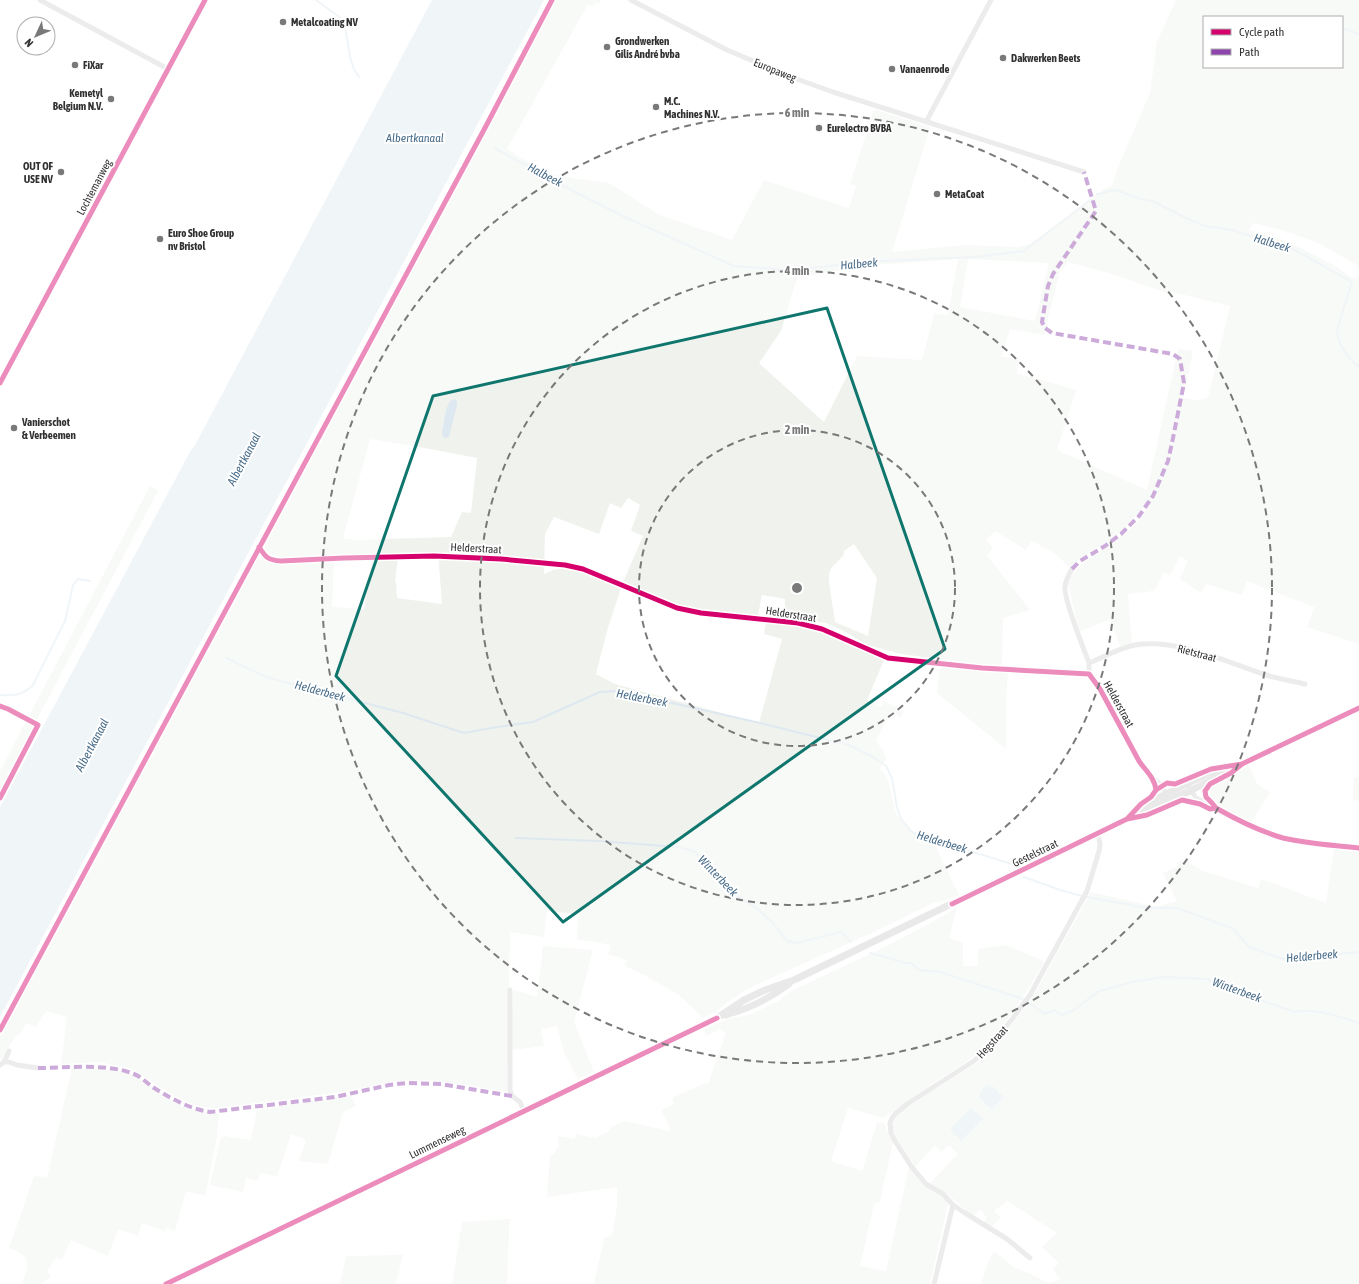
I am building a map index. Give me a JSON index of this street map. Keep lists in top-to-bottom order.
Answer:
{
  "streets": {
    "main road": ["Gestelstraat", "Lummenseweg"],
    "street": [
      "Europaweg",
      "Lochtemanweg",
      "Helderstraat",
      "Rietstraat",
      "Hegstraat"
    ]
  },
  "crossings": [
    ["Helderstraat", "Rietstraat"],
    ["Helderstraat", "Gestelstraat"],
    ["Gestelstraat", "Hegstraat"],
    ["Gestelstraat", "Lummenseweg"]
  ],
  "water": [
    "Albertkanaal",
    "Halbeek",
    "Helderbeek",
    "Winterbeek"
  ],
  "places": [
    "Metalcoating NV",
    "Grondwerken Gilis André bvba",
    "Dakwerken Beets",
    "FiXar",
    "Vanaenrode",
    "Kemetyl Belgium N.V.",
    "M.C. Machines N.V.",
    "Eurelectro BVBA",
    "OUT OF USE NV",
    "MetaCoat",
    "Euro Shoe Group nv Bristol",
    "Vanierschot & Verbeemen"
  ],
  "legend": ["Cycle path", "Path"],
  "north": "bottom left",
  "rings": ["6 min", "4 min", "2 min"]
}
